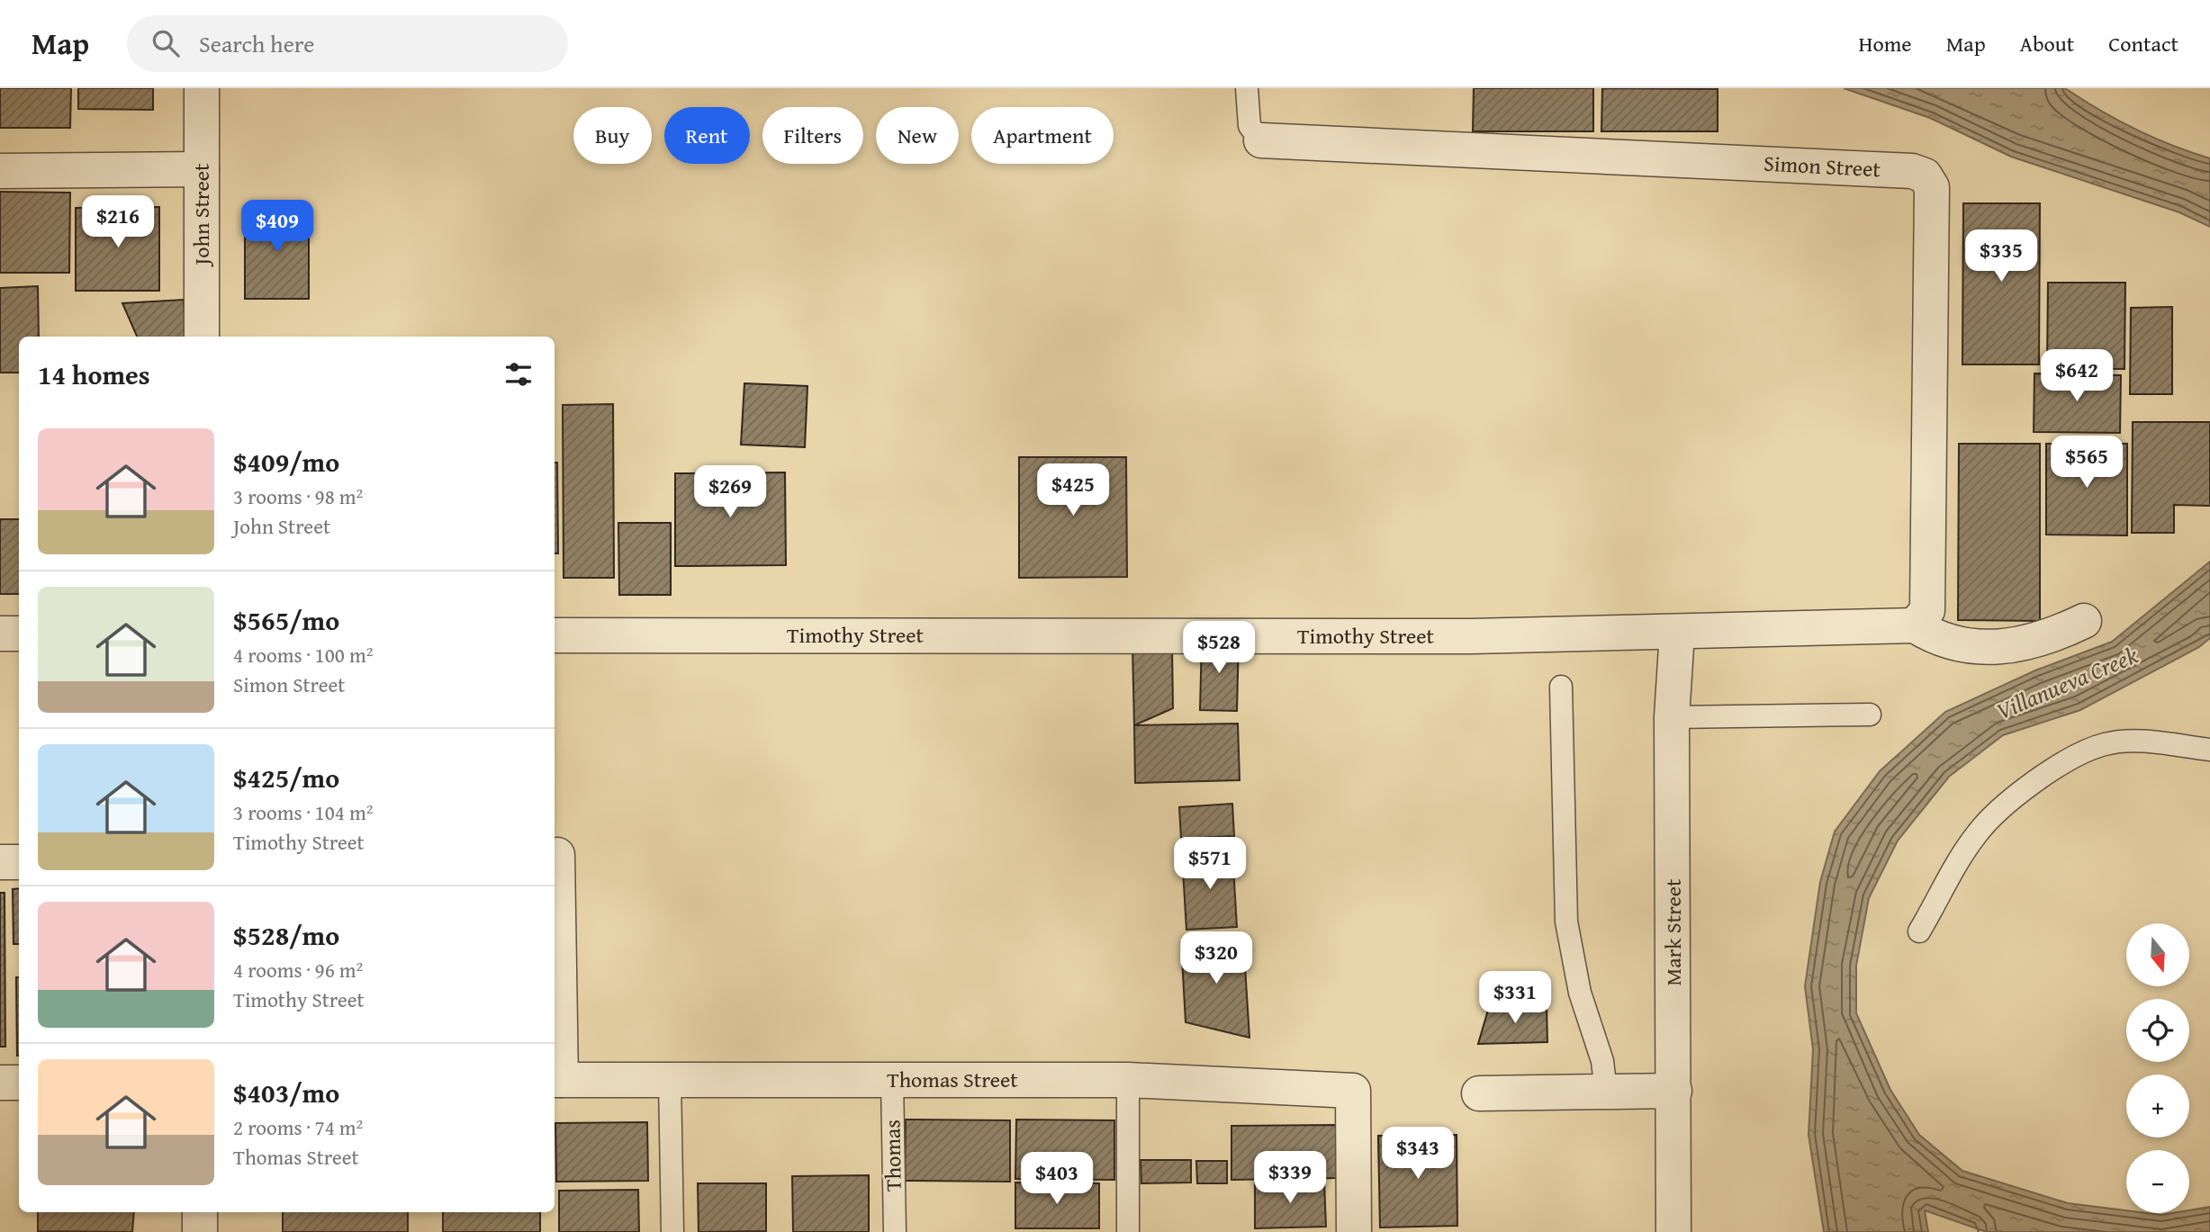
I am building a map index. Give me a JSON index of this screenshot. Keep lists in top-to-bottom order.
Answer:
{
  "streets": {
    "street": [
      "Simon Street",
      "John Street",
      "Timothy Street",
      "Mark Street",
      "Thomas Street"
    ],
    "lane": ["Thomas"]
  },
  "crossings": [
    ["Simon Street", "Timothy Street"],
    ["Timothy Street", "Mark Street"],
    ["Thomas Street", "Thomas"]
  ],
  "water": ["Villanueva Creek"],
  "north": "bottom",
  "page": {
    "header": "Map",
    "search": "Search here",
    "nav": [
      "Home",
      "Map",
      "About",
      "Contact"
    ],
    "chip": [
      "Buy",
      "Rent",
      "Filters",
      "New",
      "Apartment"
    ],
    "price": [
      "$216",
      "$409",
      "$335",
      "$642",
      "$565",
      "$425",
      "$269",
      "$528",
      "$571",
      "$320",
      "$331",
      "$343",
      "$339",
      "$403"
    ],
    "heading": "14 homes",
    "list": [
      {
        "name": "$409/mo",
        "note": "3 rooms · 98 m² · John Street"
      },
      {
        "name": "$565/mo",
        "note": "4 rooms · 100 m² · Simon Street"
      },
      {
        "name": "$425/mo",
        "note": "3 rooms · 104 m² · Timothy Street"
      },
      {
        "name": "$528/mo",
        "note": "4 rooms · 96 m² · Timothy Street"
      },
      {
        "name": "$403/mo",
        "note": "2 rooms · 74 m² · Thomas Street"
      }
    ],
    "map_buttons": ["+", "−"]
  }
}
